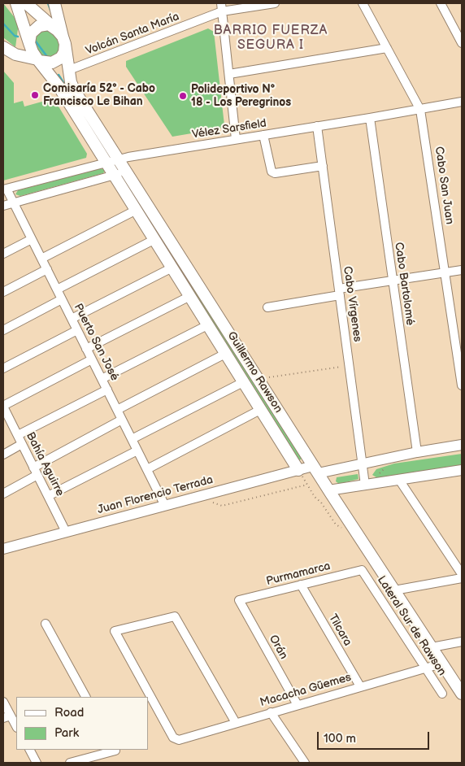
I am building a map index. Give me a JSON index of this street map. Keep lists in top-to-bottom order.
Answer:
{
  "streets": {
    "main road": ["Guillermo Rawson"],
    "street": [
      "Volcán Santa María",
      "Vélez Sarsfield",
      "Cabo San Juan",
      "Cabo Bartolomé",
      "Cabo Vírgenes",
      "Puerto San José",
      "Bahía Aguirre",
      "Juan Florencio Terrada",
      "Purmamarca",
      "Lateral Sur de Rawson",
      "Tilcara",
      "Orán",
      "Macacha Güemes"
    ]
  },
  "crossings": [
    ["Volcán Santa María", "Guillermo Rawson"],
    ["Vélez Sarsfield", "Cabo San Juan"],
    ["Vélez Sarsfield", "Cabo Bartolomé"],
    ["Vélez Sarsfield", "Cabo Vírgenes"],
    ["Vélez Sarsfield", "Puerto San José"],
    ["Vélez Sarsfield", "Guillermo Rawson"],
    ["Cabo Bartolomé", "Juan Florencio Terrada"],
    ["Cabo Vírgenes", "Juan Florencio Terrada"],
    ["Puerto San José", "Juan Florencio Terrada"],
    ["Guillermo Rawson", "Juan Florencio Terrada"],
    ["Guillermo Rawson", "Macacha Güemes"],
    ["Bahía Aguirre", "Juan Florencio Terrada"],
    ["Purmamarca", "Lateral Sur de Rawson"],
    ["Purmamarca", "Tilcara"],
    ["Purmamarca", "Orán"],
    ["Lateral Sur de Rawson", "Macacha Güemes"],
    ["Tilcara", "Macacha Güemes"],
    ["Orán", "Macacha Güemes"]
  ],
  "districts": ["BARRIO FUERZA SEGURA I"],
  "places": ["Comisaría 52° - Cabo Francisco Le Bihan", "Polideportivo N° 18 - Los Peregrinos"],
  "legend": ["Road", "Park"],
  "scale_bar": "100 m"
}
